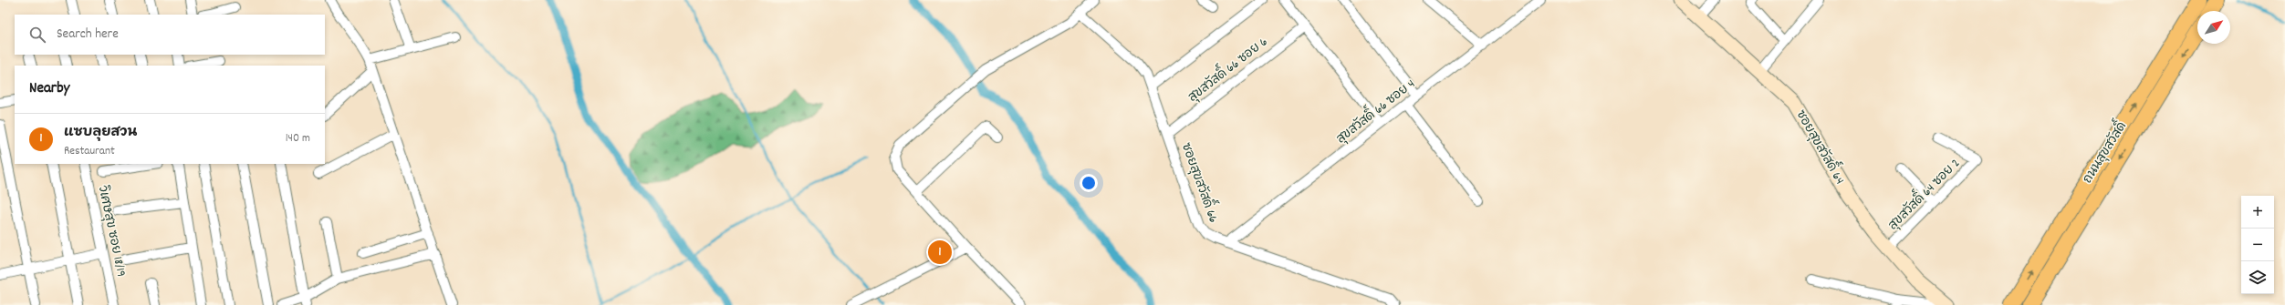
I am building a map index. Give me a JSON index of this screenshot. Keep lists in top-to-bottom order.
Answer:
{
  "streets": {
    "main road": ["ถนนสุขสวัสดิ์"],
    "street": [
      "สุขสวัสดิ์ 66 ซอย 6",
      "สุขสวัสดิ์ 66 ซอย 4",
      "ซอยสุขสวัสดิ์ 64",
      "ซอยสุขสวัสดิ์ 66",
      "สุขสวัสดิ์ 64 ซอย 2",
      "วิเศษสุข ซอย 18/19"
    ]
  },
  "crossings": [
    ["สุขสวัสดิ์ 66 ซอย 6", "ซอยสุขสวัสดิ์ 66"],
    ["สุขสวัสดิ์ 66 ซอย 4", "ซอยสุขสวัสดิ์ 66"],
    ["ซอยสุขสวัสดิ์ 64", "สุขสวัสดิ์ 64 ซอย 2"]
  ],
  "north": "top right",
  "page": {
    "search": "Search here",
    "heading": "Nearby",
    "list": [
      {
        "mark": "1",
        "name": "แซบลุยสวน",
        "note": "Restaurant",
        "value": "140 m"
      }
    ],
    "map_buttons": ["+", "−"],
    "pins": "1"
  }
}
